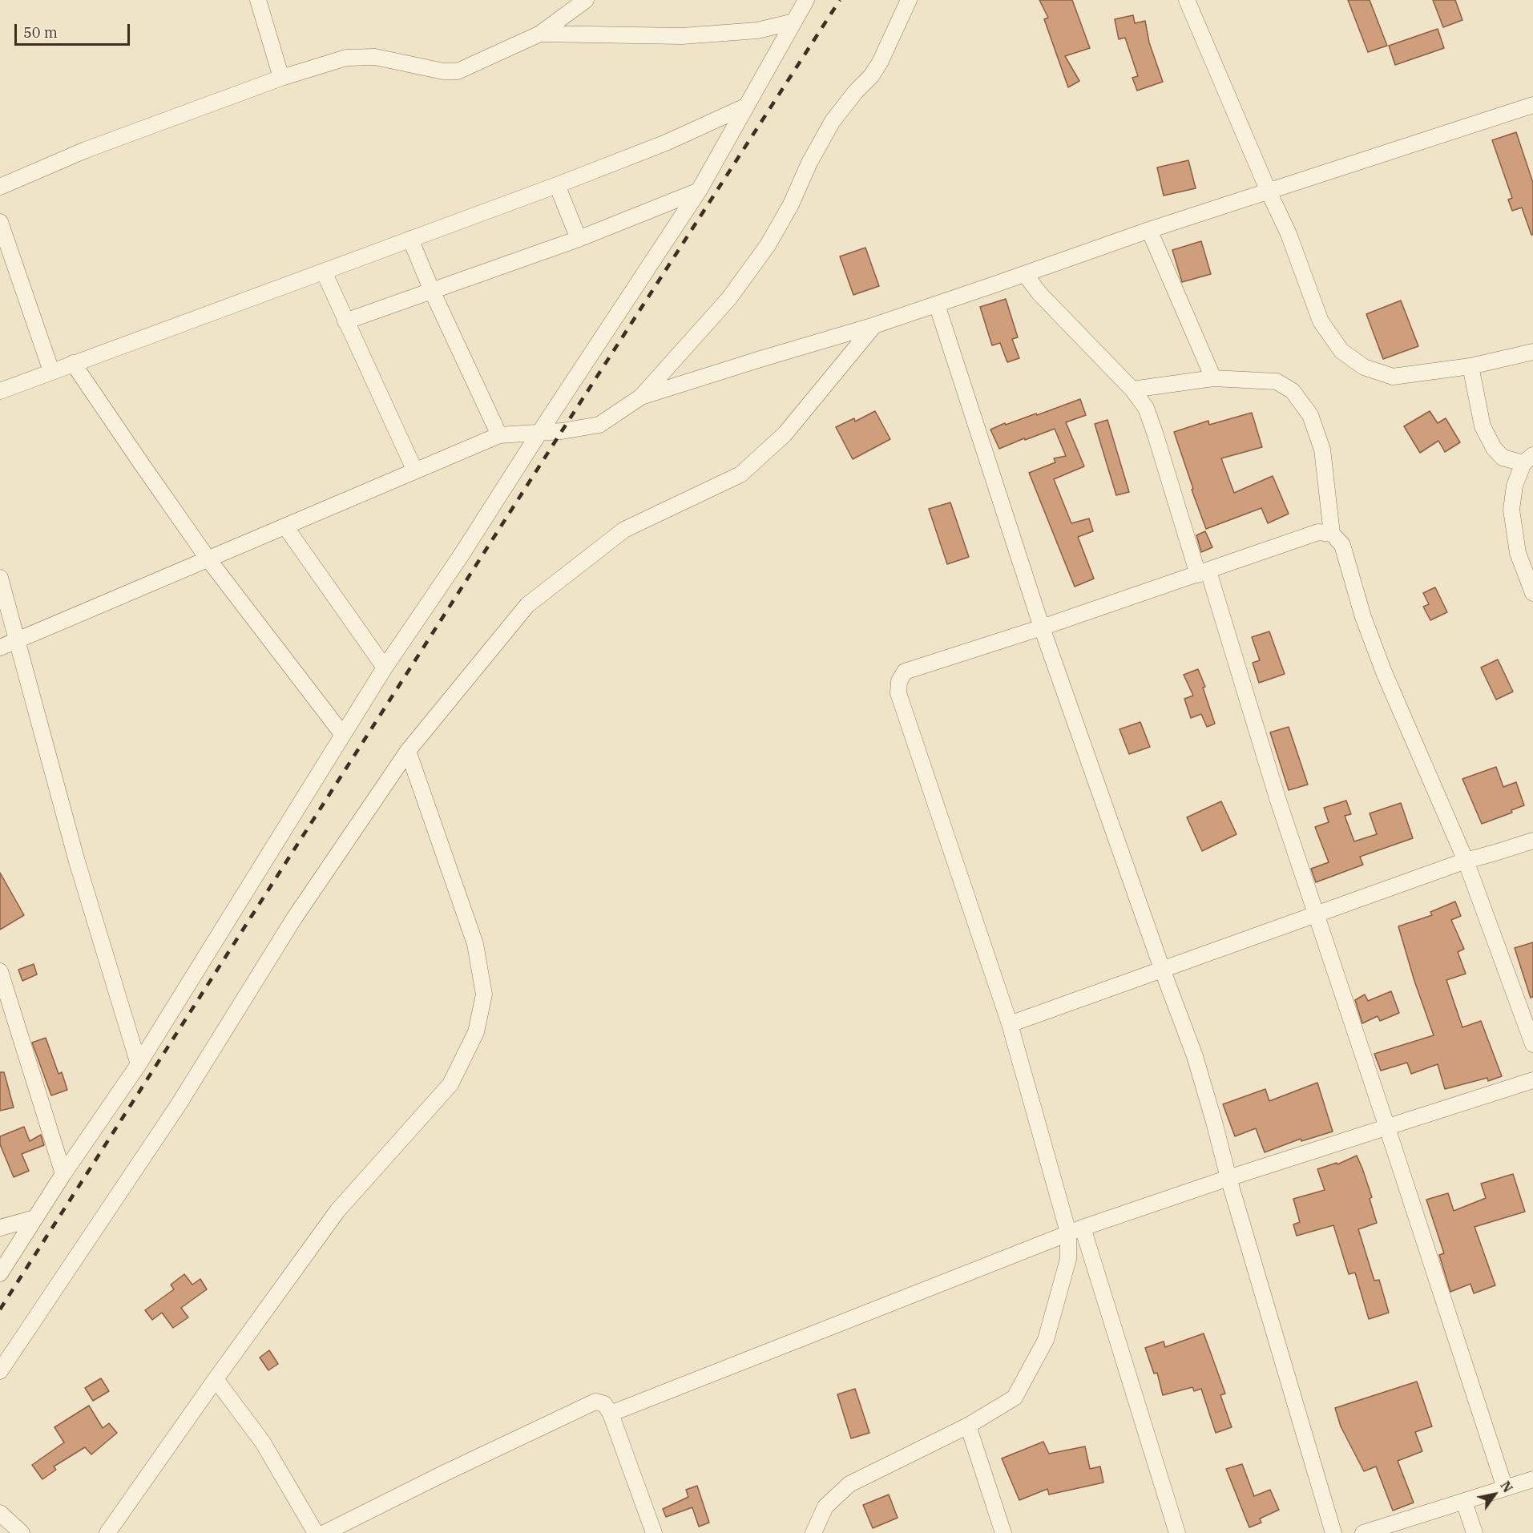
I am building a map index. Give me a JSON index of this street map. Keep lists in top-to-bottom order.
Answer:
{
  "scale_bar": "50 m",
  "north": "top right"
}
